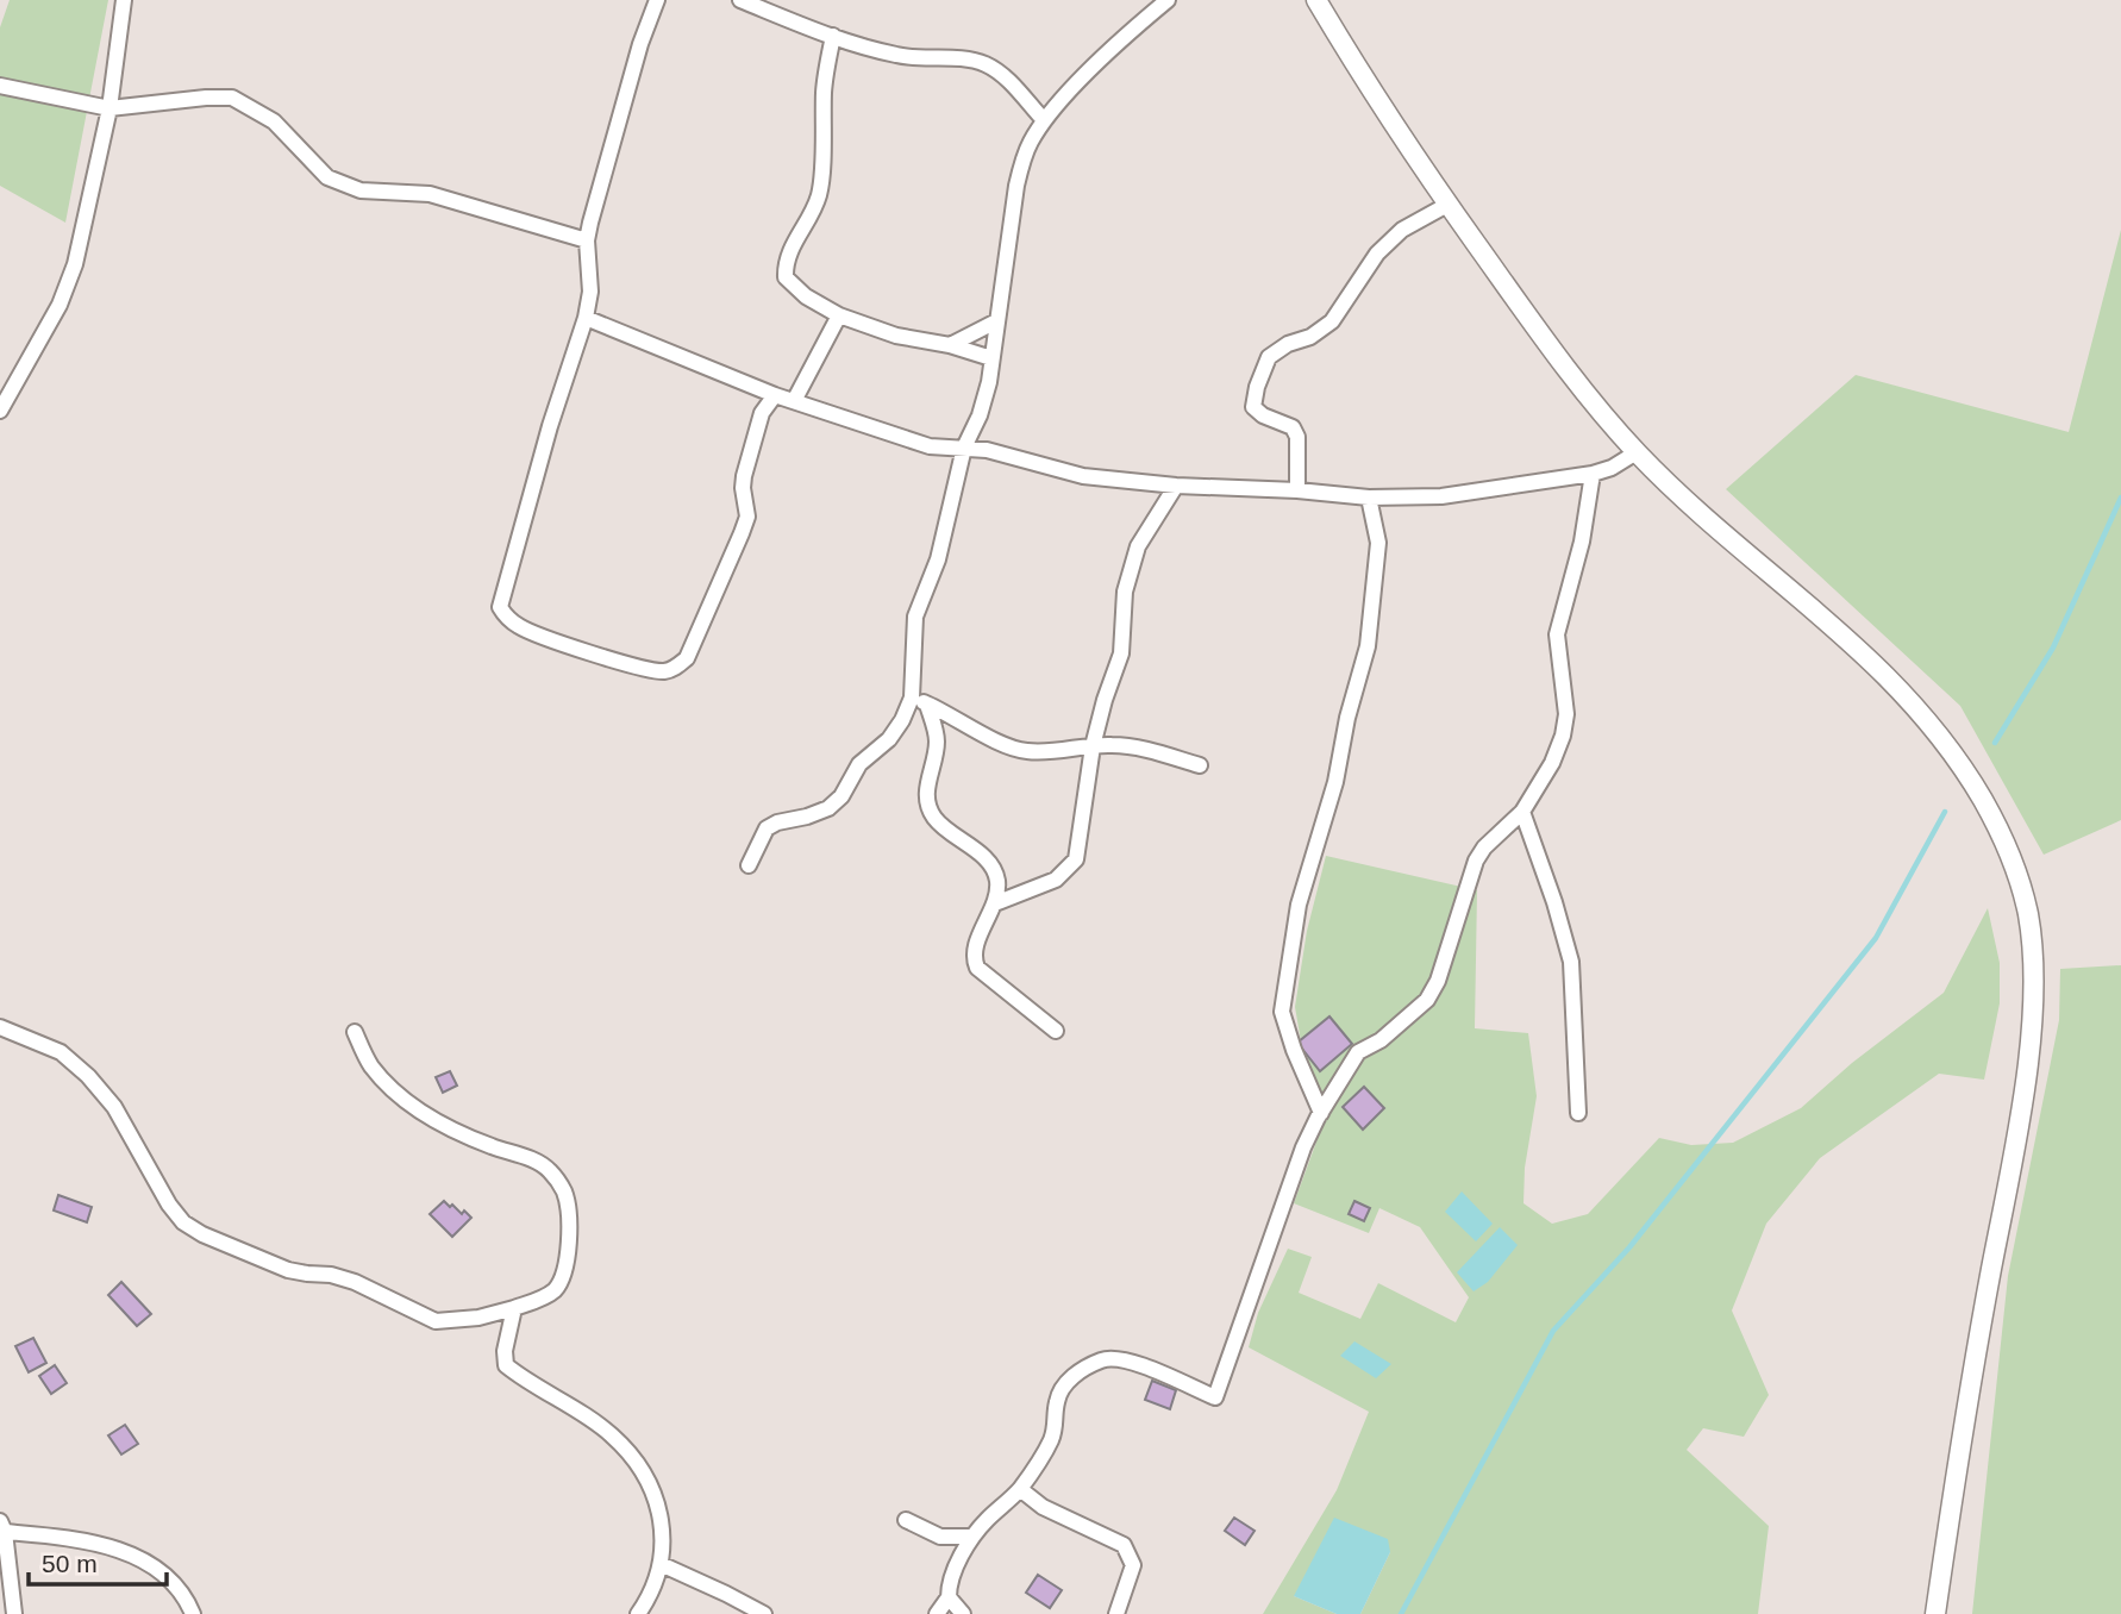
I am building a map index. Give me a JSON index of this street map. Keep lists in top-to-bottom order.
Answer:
{
  "scale_bar": "50 m"
}
